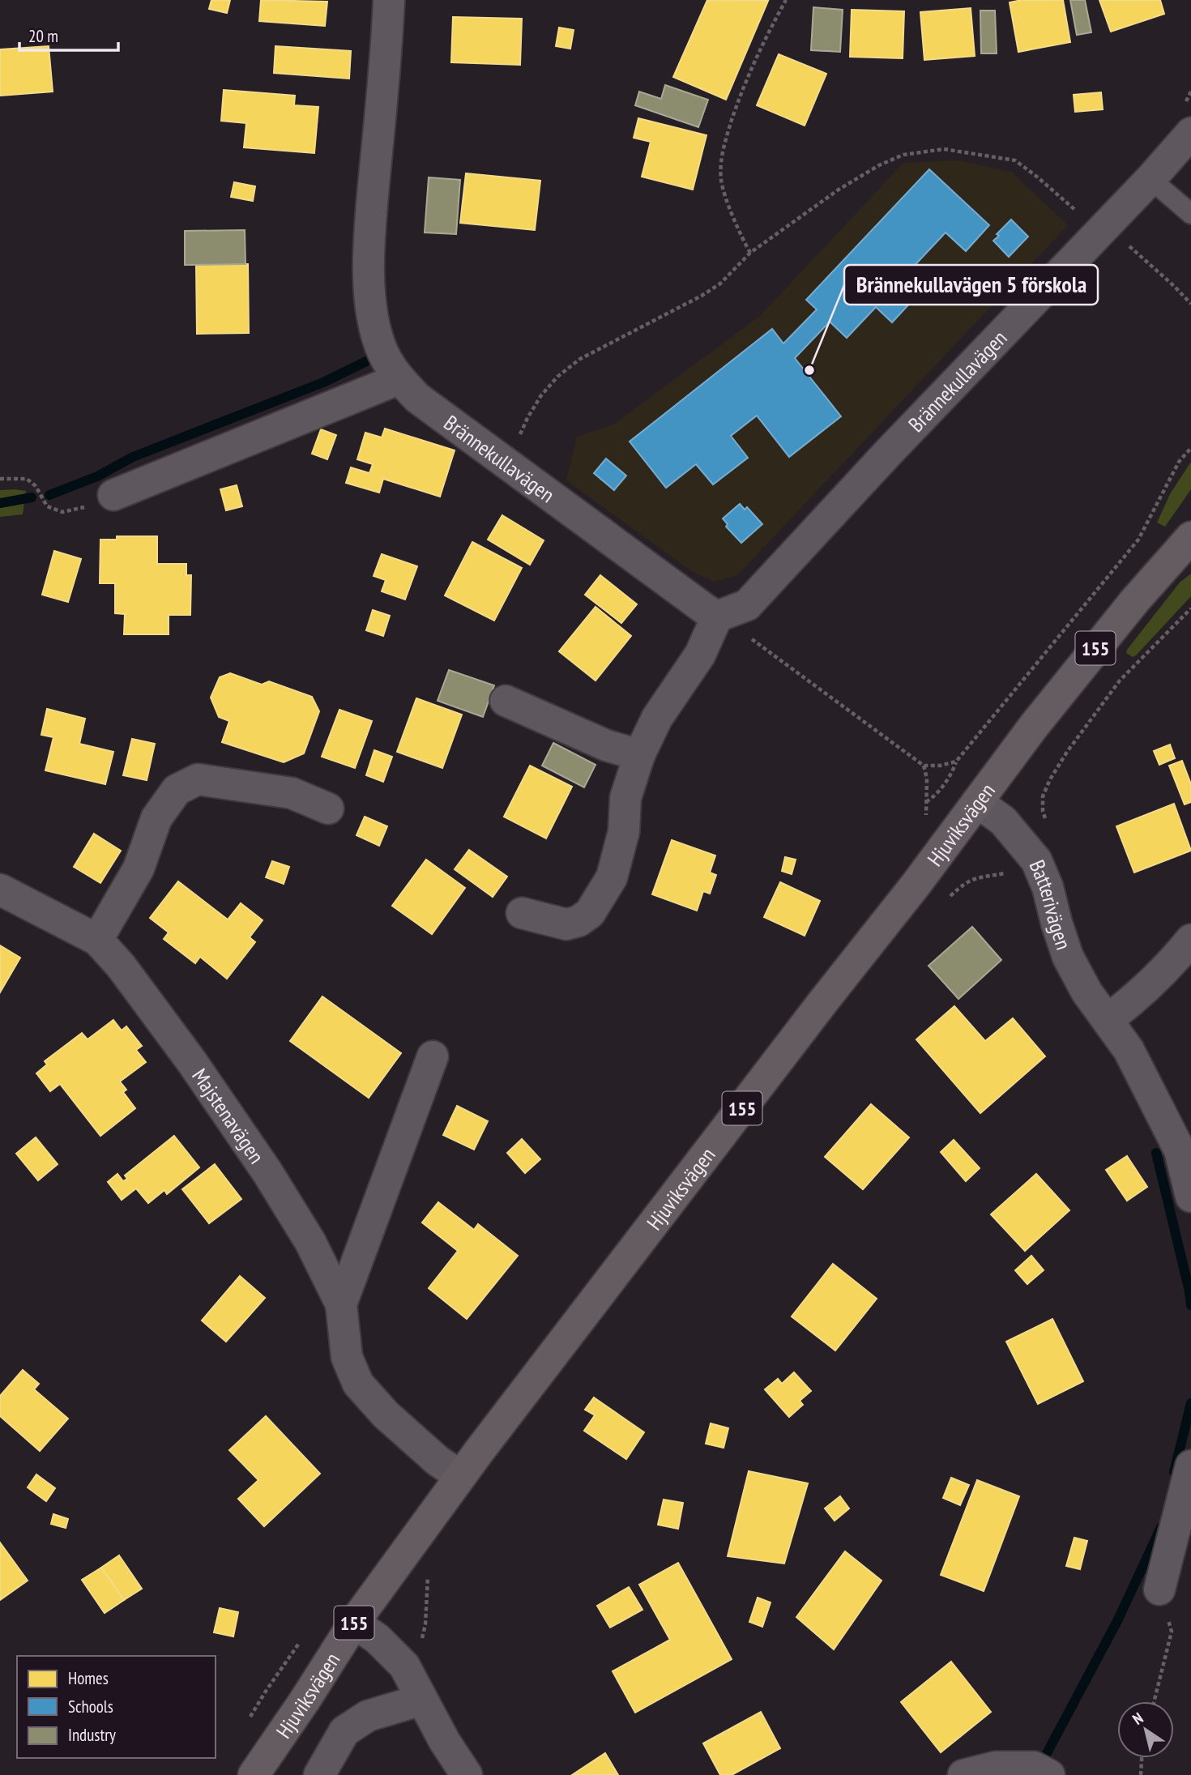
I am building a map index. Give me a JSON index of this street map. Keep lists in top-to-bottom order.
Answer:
{
  "streets": {
    "main road": ["155", "Hjuviksvägen"],
    "street": ["Brännekullavägen", "Batterivägen", "Majstenavägen"]
  },
  "crossings": [
    ["Hjuviksvägen", "Batterivägen"],
    ["Hjuviksvägen", "Majstenavägen"]
  ],
  "places": ["Brännekullavägen 5 förskola"],
  "legend": ["Homes", "Schools", "Industry"],
  "scale_bar": "20 m",
  "north": "top left"
}
